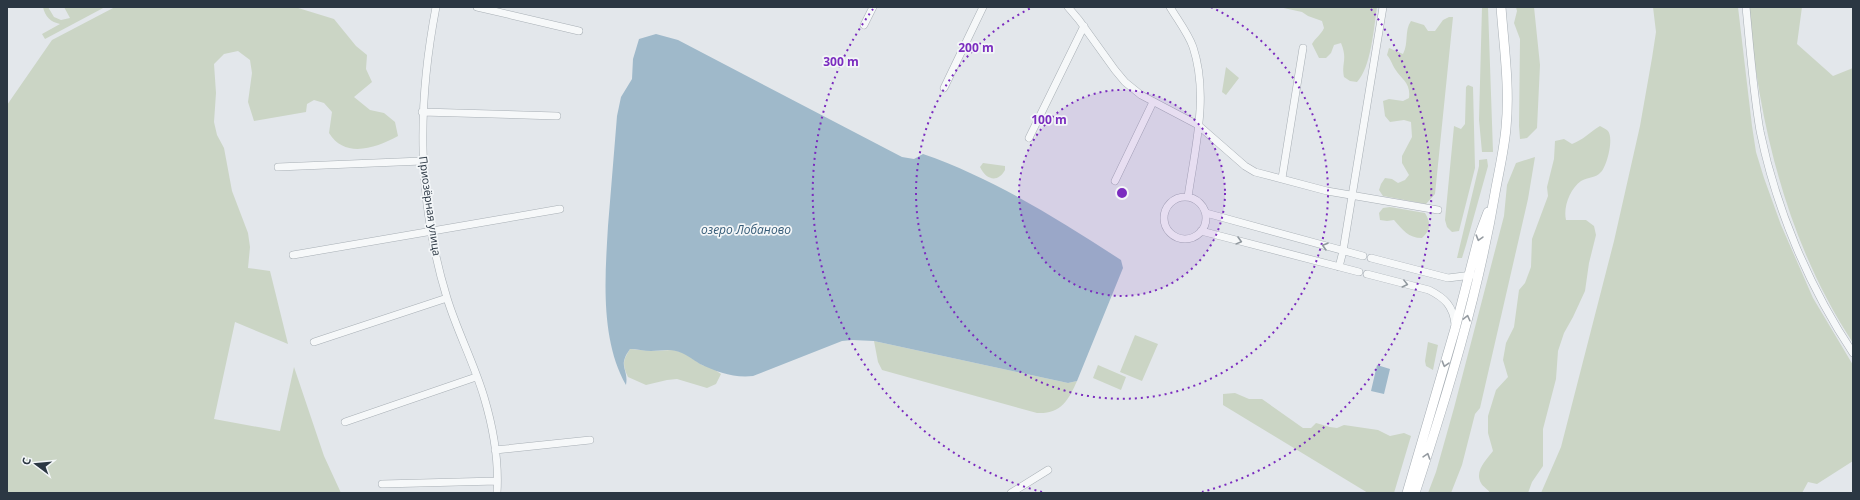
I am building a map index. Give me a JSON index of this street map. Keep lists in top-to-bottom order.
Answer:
{
  "streets": {
    "street": ["Приозёрная улица"]
  },
  "water": ["озеро Лобаново"],
  "north": "left",
  "rings": ["200 m", "300 m", "100 m"]
}
